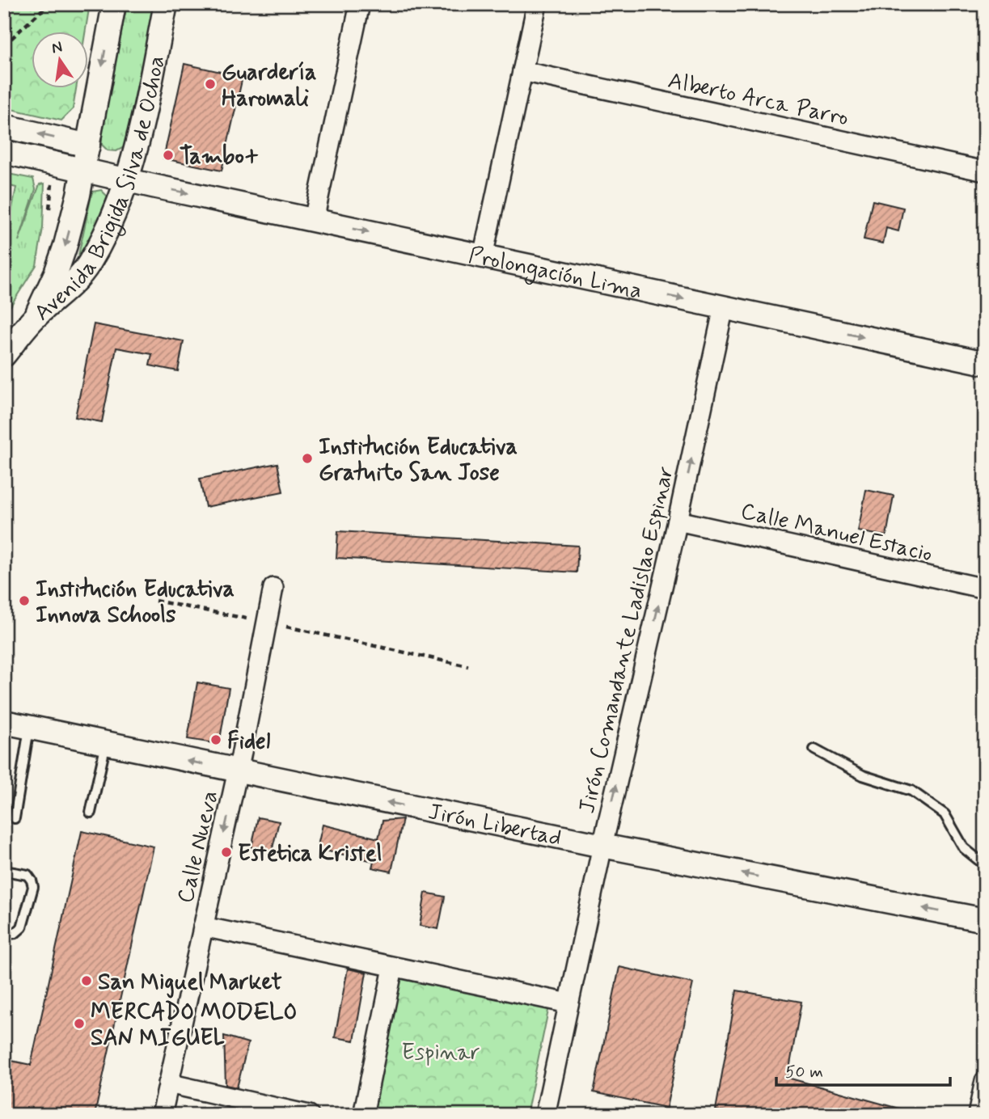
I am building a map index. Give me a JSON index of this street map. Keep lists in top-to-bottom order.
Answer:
{
  "streets": {
    "street": [
      "Alberto Arca Parro",
      "Avenida Brigida Silva de Ochoa",
      "Prolongación Lima",
      "Calle Manuel Estacio",
      "Jirón Comandante Ladislao Espinar",
      "Jirón Libertad",
      "Calle Nueva"
    ]
  },
  "crossings": [
    ["Avenida Brigida Silva de Ochoa", "Prolongación Lima"],
    ["Prolongación Lima", "Jirón Comandante Ladislao Espinar"],
    ["Calle Manuel Estacio", "Jirón Comandante Ladislao Espinar"],
    ["Jirón Comandante Ladislao Espinar", "Jirón Libertad"],
    ["Jirón Libertad", "Calle Nueva"]
  ],
  "one_way": ["Prolongación Lima", "Jirón Comandante Ladislao Espinar"],
  "parks": ["Espinar"],
  "places": [
    "Guardería Haromali",
    "Tambo+",
    "Institución Educativa Gratuito San Jose",
    "Institución Educativa Innova Schools",
    "Fidel",
    "Estetica Kristel",
    "San Miguel Market",
    "MERCADO MODELO SAN MIGUEL"
  ],
  "scale_bar": "50 m",
  "north": "top"
}
